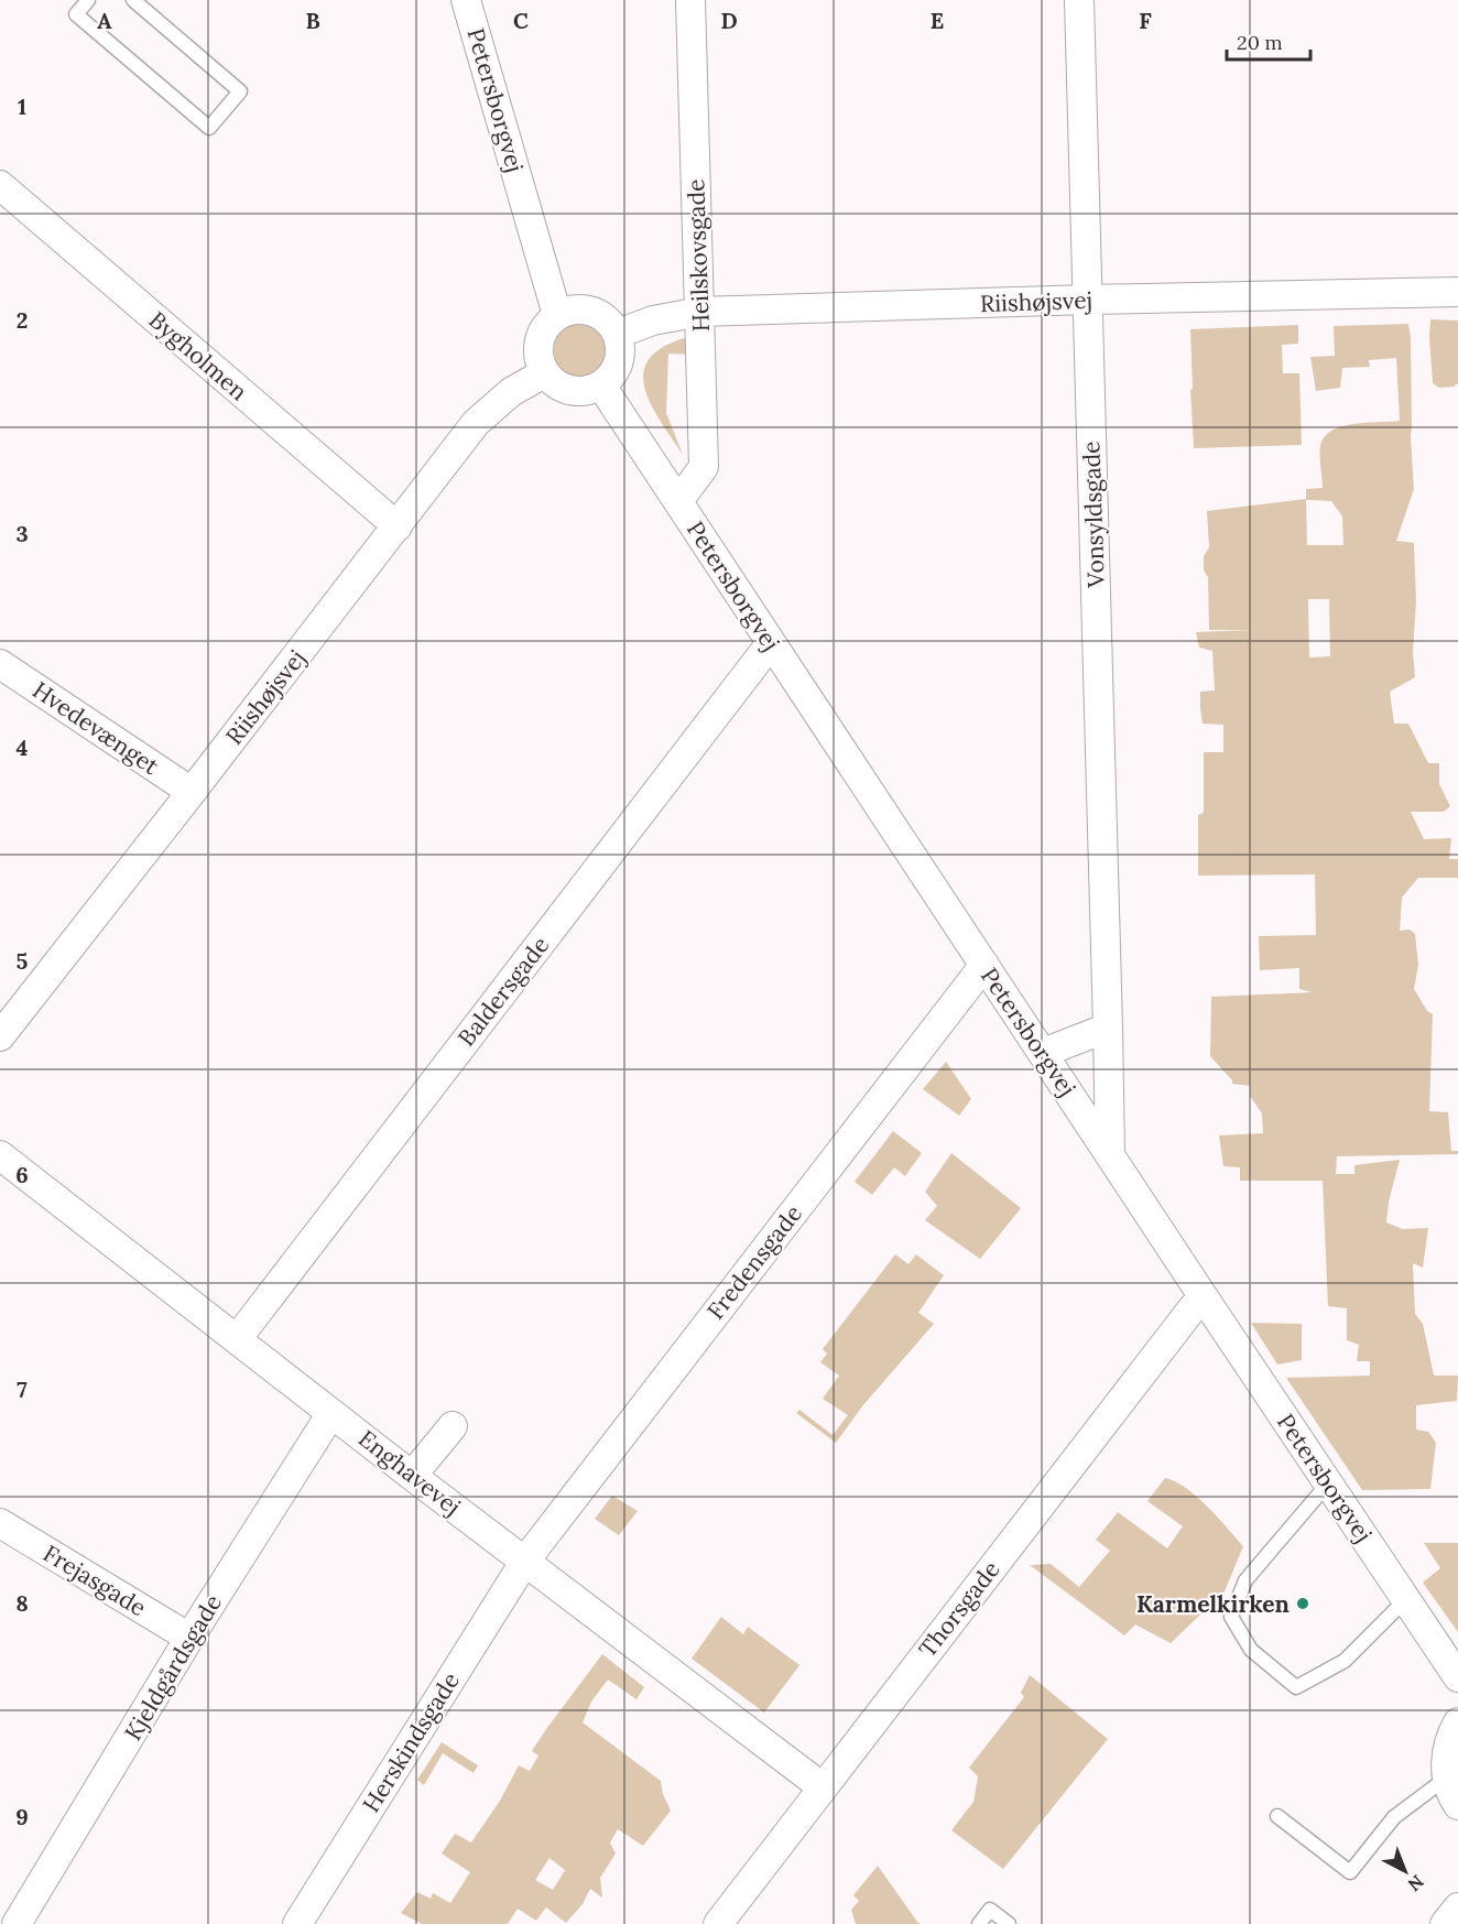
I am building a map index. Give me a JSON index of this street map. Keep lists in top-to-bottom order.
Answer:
{
  "streets": {
    "street": [
      "Petersborgvej",
      "Heilskovsgade",
      "Riishøjsvej",
      "Bygholmen",
      "Vonsyldsgade",
      "Hvedevænget",
      "Baldersgade",
      "Fredensgade",
      "Enghavevej",
      "Frejasgade",
      "Thorsgade",
      "Kjeldgårdsgade",
      "Herskindsgade"
    ]
  },
  "crossings": [
    ["Petersborgvej", "Heilskovsgade"],
    ["Petersborgvej", "Riishøjsvej"],
    ["Petersborgvej", "Vonsyldsgade"],
    ["Petersborgvej", "Baldersgade"],
    ["Petersborgvej", "Fredensgade"],
    ["Petersborgvej", "Thorsgade"],
    ["Heilskovsgade", "Riishøjsvej"],
    ["Riishøjsvej", "Bygholmen"],
    ["Riishøjsvej", "Vonsyldsgade"],
    ["Riishøjsvej", "Hvedevænget"],
    ["Baldersgade", "Enghavevej"],
    ["Fredensgade", "Enghavevej"],
    ["Fredensgade", "Herskindsgade"],
    ["Enghavevej", "Thorsgade"],
    ["Enghavevej", "Kjeldgårdsgade"],
    ["Enghavevej", "Herskindsgade"],
    ["Frejasgade", "Kjeldgårdsgade"]
  ],
  "places": ["Karmelkirken"],
  "scale_bar": "20 m",
  "north": "bottom right",
  "grid": {
    "columns": [
      "A",
      "B",
      "C",
      "D",
      "E",
      "F"
    ],
    "rows": [
      "1",
      "2",
      "3",
      "4",
      "5",
      "6",
      "7",
      "8",
      "9"
    ]
  }
}
